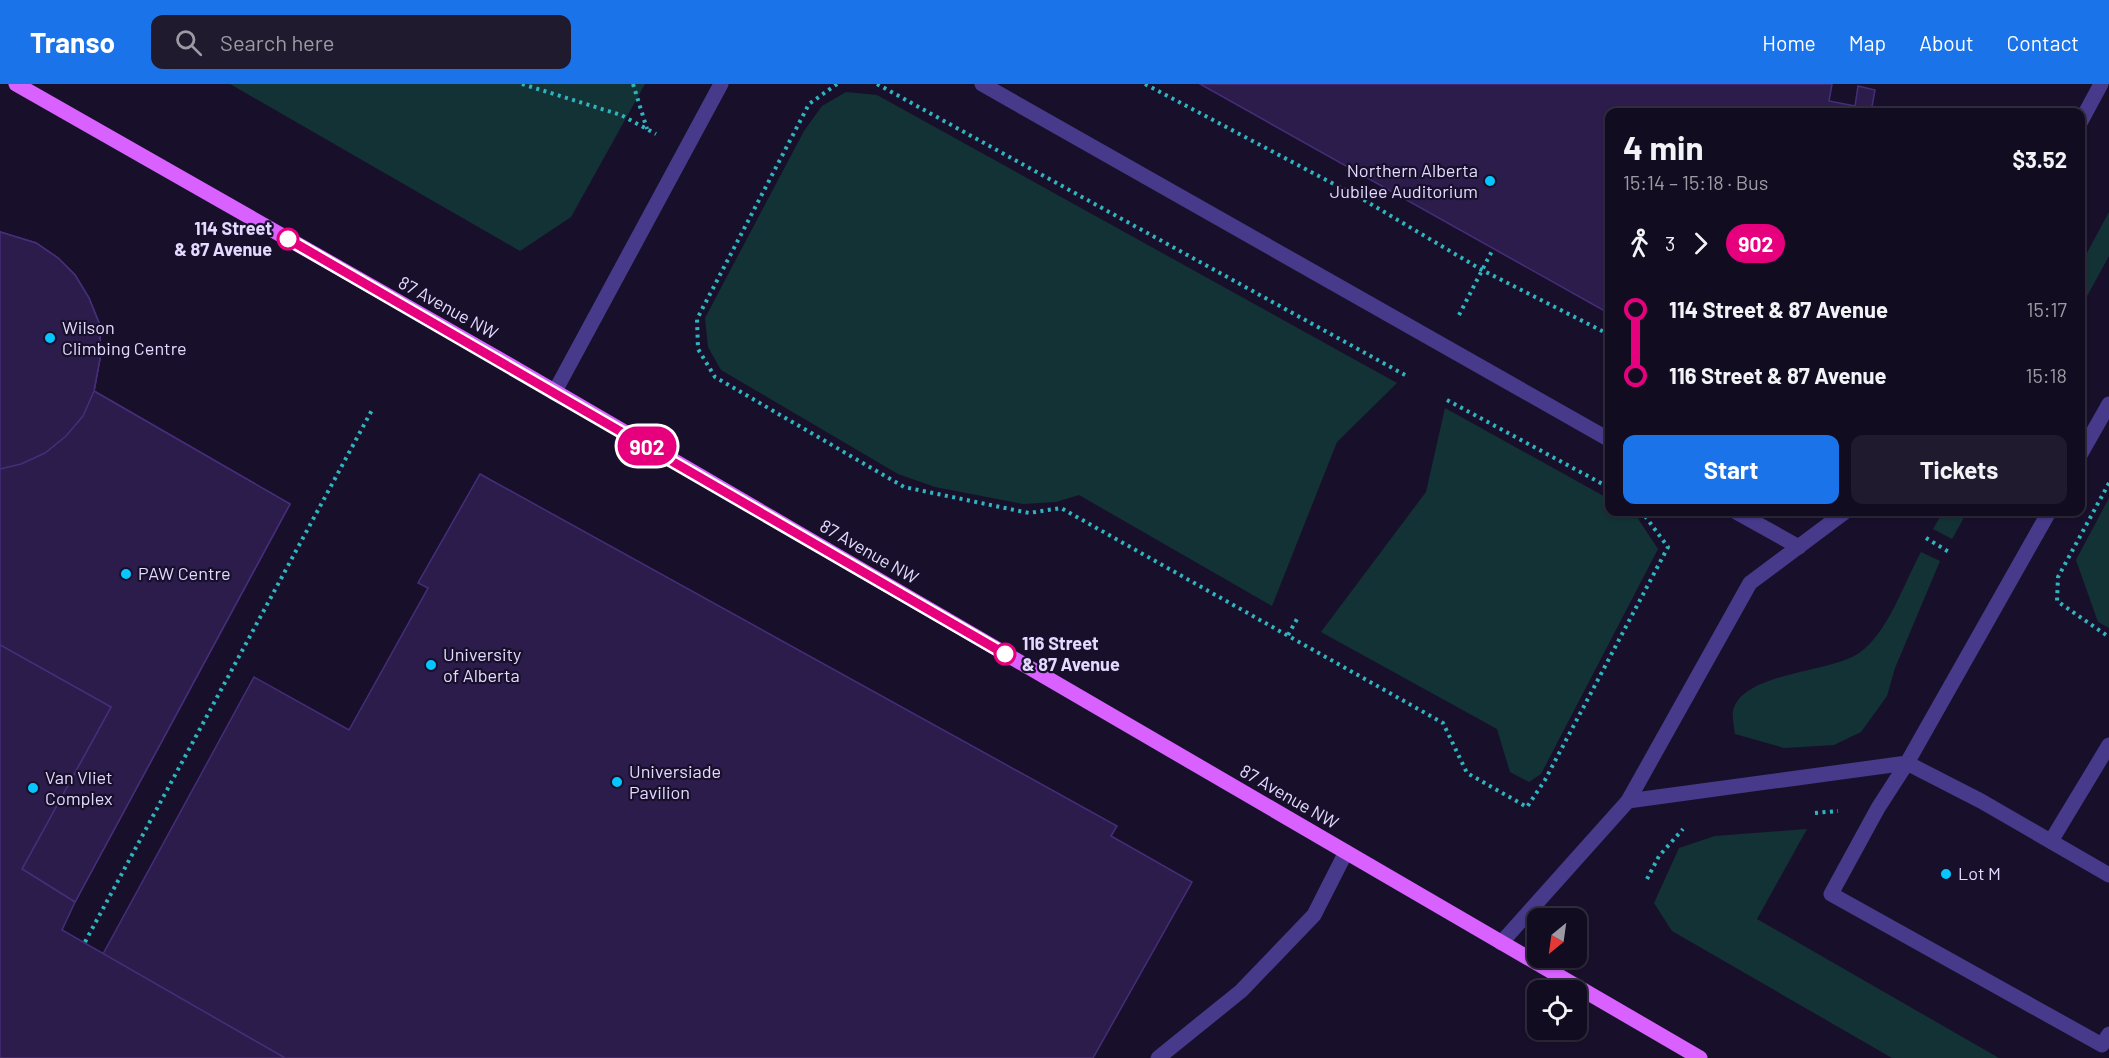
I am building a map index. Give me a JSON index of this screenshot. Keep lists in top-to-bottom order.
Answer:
{
  "streets": {
    "main road": ["87 Avenue NW"]
  },
  "places": [
    "Northern Alberta Jubilee Auditorium",
    "114 Street & 87 Avenue",
    "Wilson Climbing Centre",
    "PAW Centre",
    "116 Street & 87 Avenue",
    "University of Alberta",
    "Universiade Pavilion",
    "Van Vliet Complex",
    "Lot M"
  ],
  "lines": ["bus line 902"],
  "north": "bottom left",
  "page": {
    "header": "Transo",
    "search": "Search here",
    "nav": [
      "Home",
      "Map",
      "About",
      "Contact"
    ],
    "on_map": "902",
    "heading": ["4 min", "15:14 – 15:18 · Bus", "$3.52"],
    "legs": ["3", "902"],
    "list": [
      {
        "name": "114 Street & 87 Avenue",
        "value": "15:17"
      },
      {
        "name": "116 Street & 87 Avenue",
        "value": "15:18"
      }
    ],
    "buttons": ["Start", "Tickets"]
  }
}
